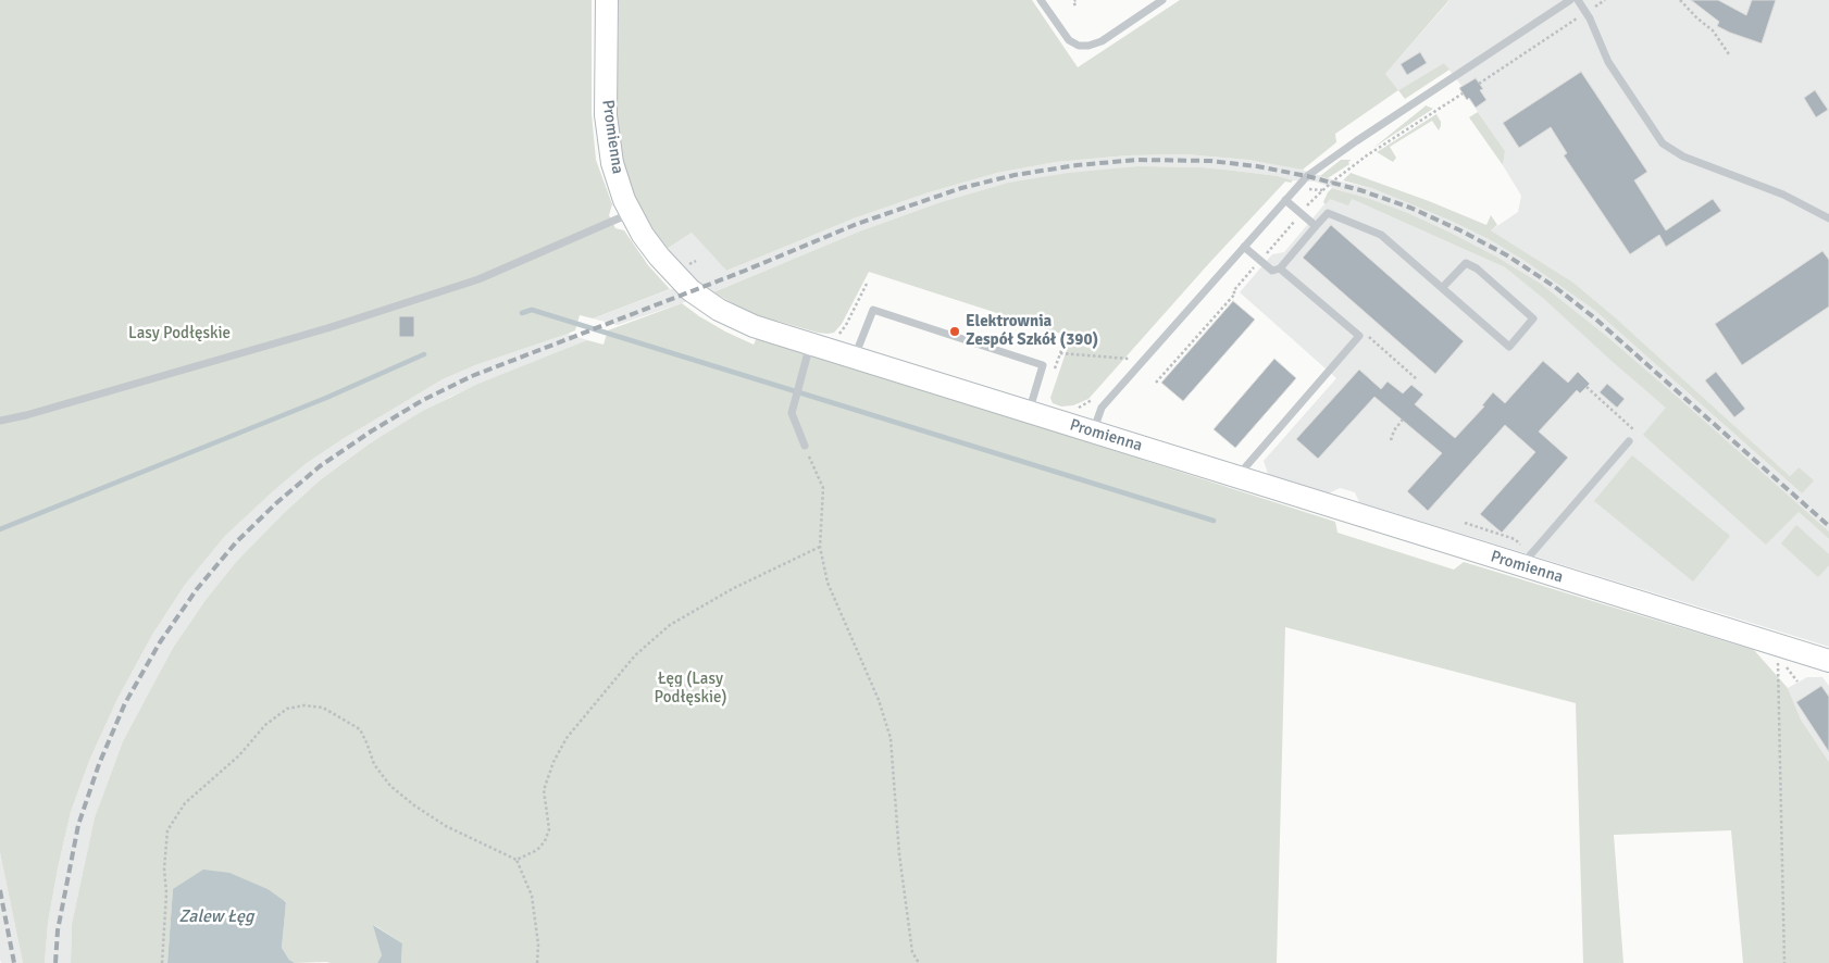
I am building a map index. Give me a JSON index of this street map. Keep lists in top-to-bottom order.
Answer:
{
  "streets": {
    "street": ["Promienna"]
  },
  "water": ["Zalew Łęg"],
  "parks": ["Lasy Podłęskie", "Łęg (Lasy Podłęskie)"],
  "places": ["Elektrownia Zespół Szkół (390)"]
}
